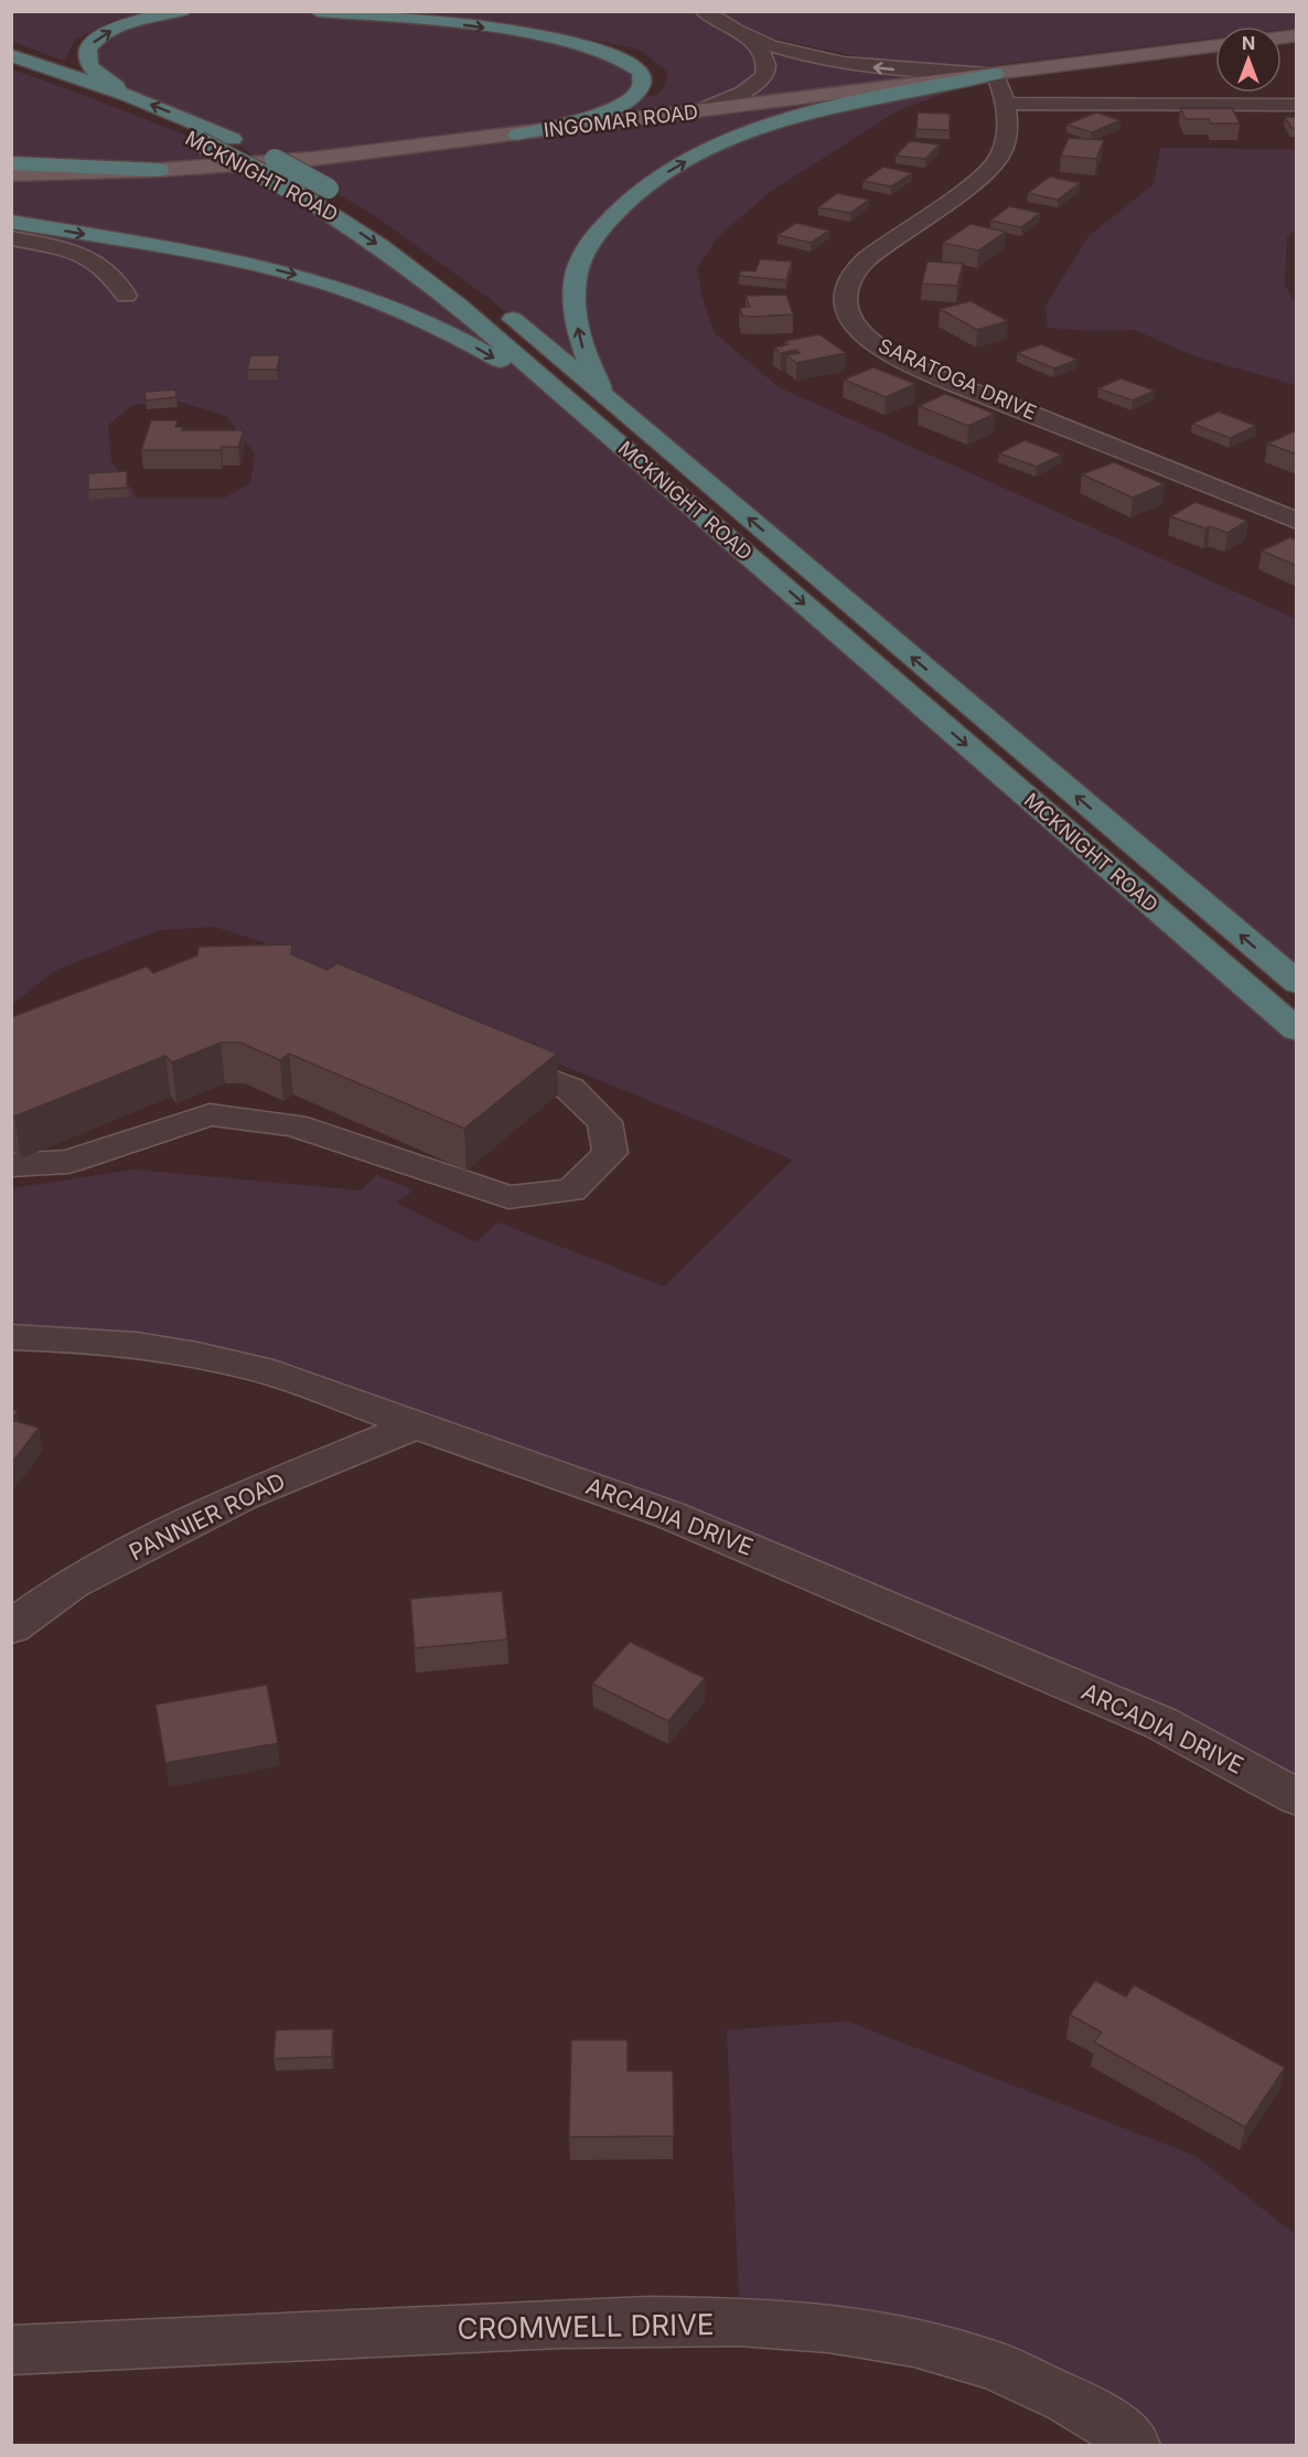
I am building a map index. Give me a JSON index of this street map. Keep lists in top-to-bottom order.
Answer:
{
  "streets": {
    "highway": ["MCKNIGHT ROAD"],
    "main road": ["INGOMAR ROAD"],
    "street": [
      "SARATOGA DRIVE",
      "PANNIER ROAD",
      "ARCADIA DRIVE",
      "CROMWELL DRIVE"
    ]
  },
  "crossings": [
    ["INGOMAR ROAD", "SARATOGA DRIVE"],
    ["PANNIER ROAD", "ARCADIA DRIVE"]
  ],
  "north": "top"
}
